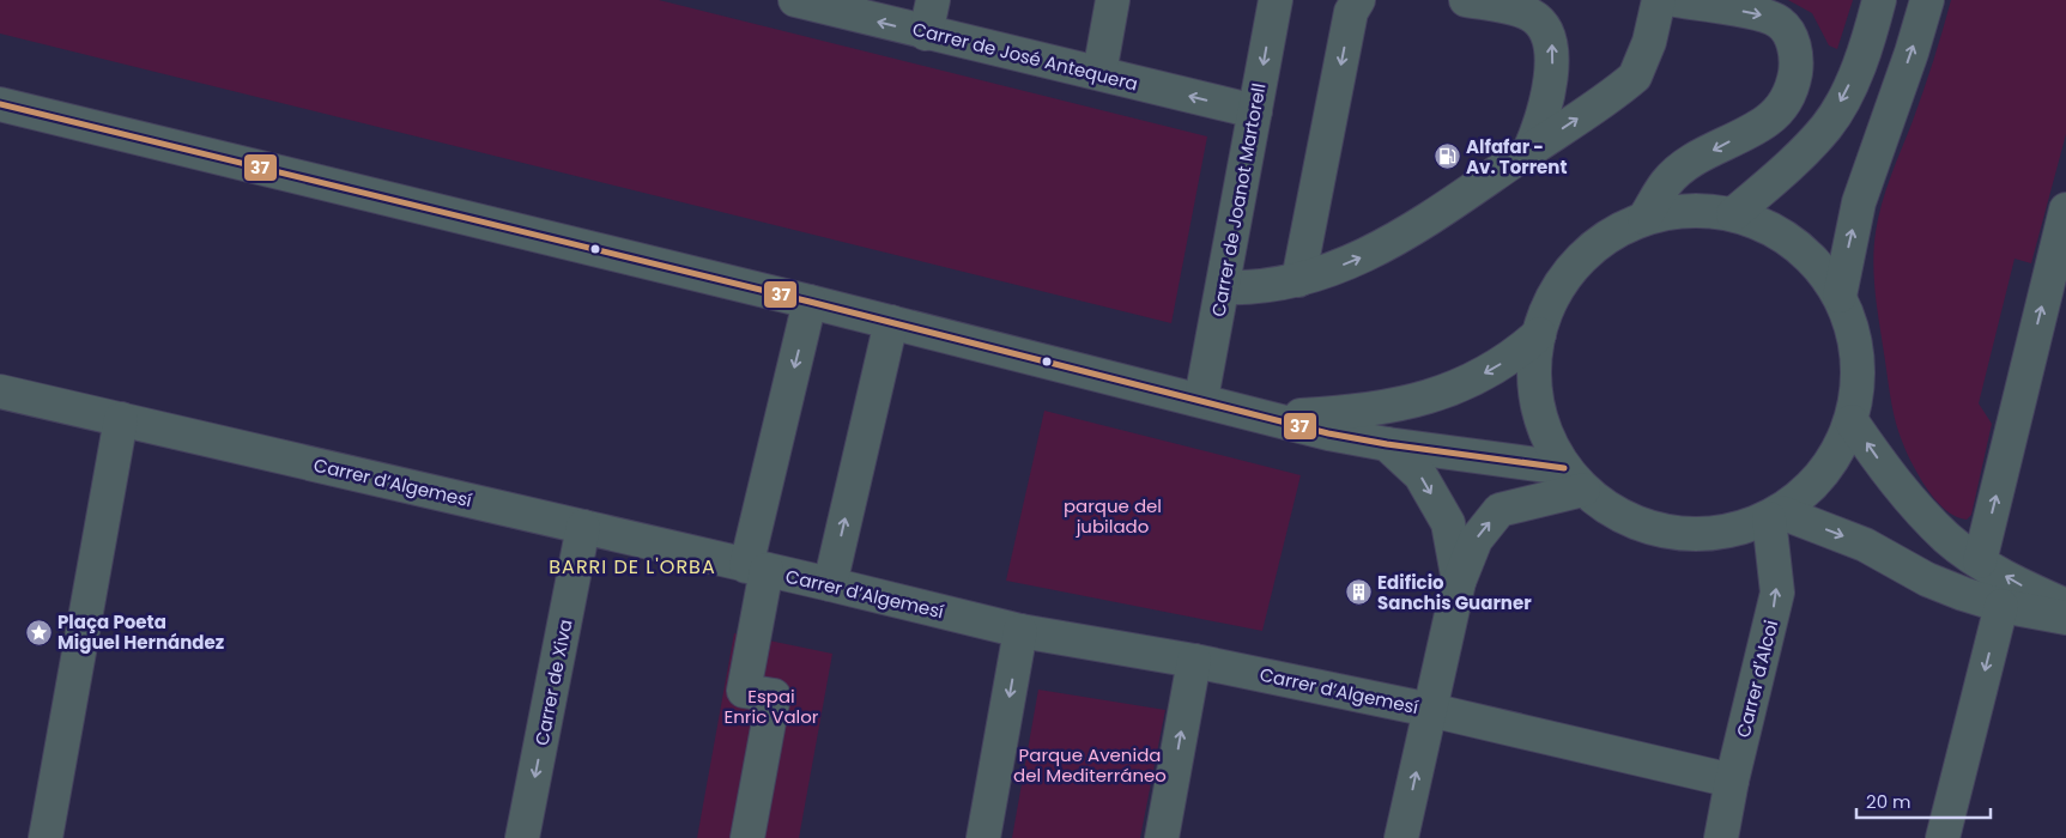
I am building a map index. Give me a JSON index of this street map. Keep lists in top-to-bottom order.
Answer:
{
  "streets": {
    "street": [
      "Carrer de José Antequera",
      "Carrer de Joanot Martorell",
      "Carrer d’Algemesí",
      "Carrer d'Alcoi",
      "Carrer de Xiva"
    ]
  },
  "crossings": [
    ["Carrer de José Antequera", "Carrer de Joanot Martorell"],
    ["Carrer d’Algemesí", "Carrer d'Alcoi"],
    ["Carrer d’Algemesí", "Carrer de Xiva"]
  ],
  "one_way": ["Carrer de Xiva"],
  "districts": ["BARRI DE L'ORBA"],
  "parks": ["parque del jubilado", "Espai Enric Valor", "Parque Avenida del Mediterráneo"],
  "places": {
    "fuel station": ["Alfafar - Av. Torrent"],
    "building": ["Edificio Sanchis Guarner"],
    "place": ["Plaça Poeta Miguel Hernández"]
  },
  "lines": ["transit line 37"],
  "scale_bar": "20 m"
}
